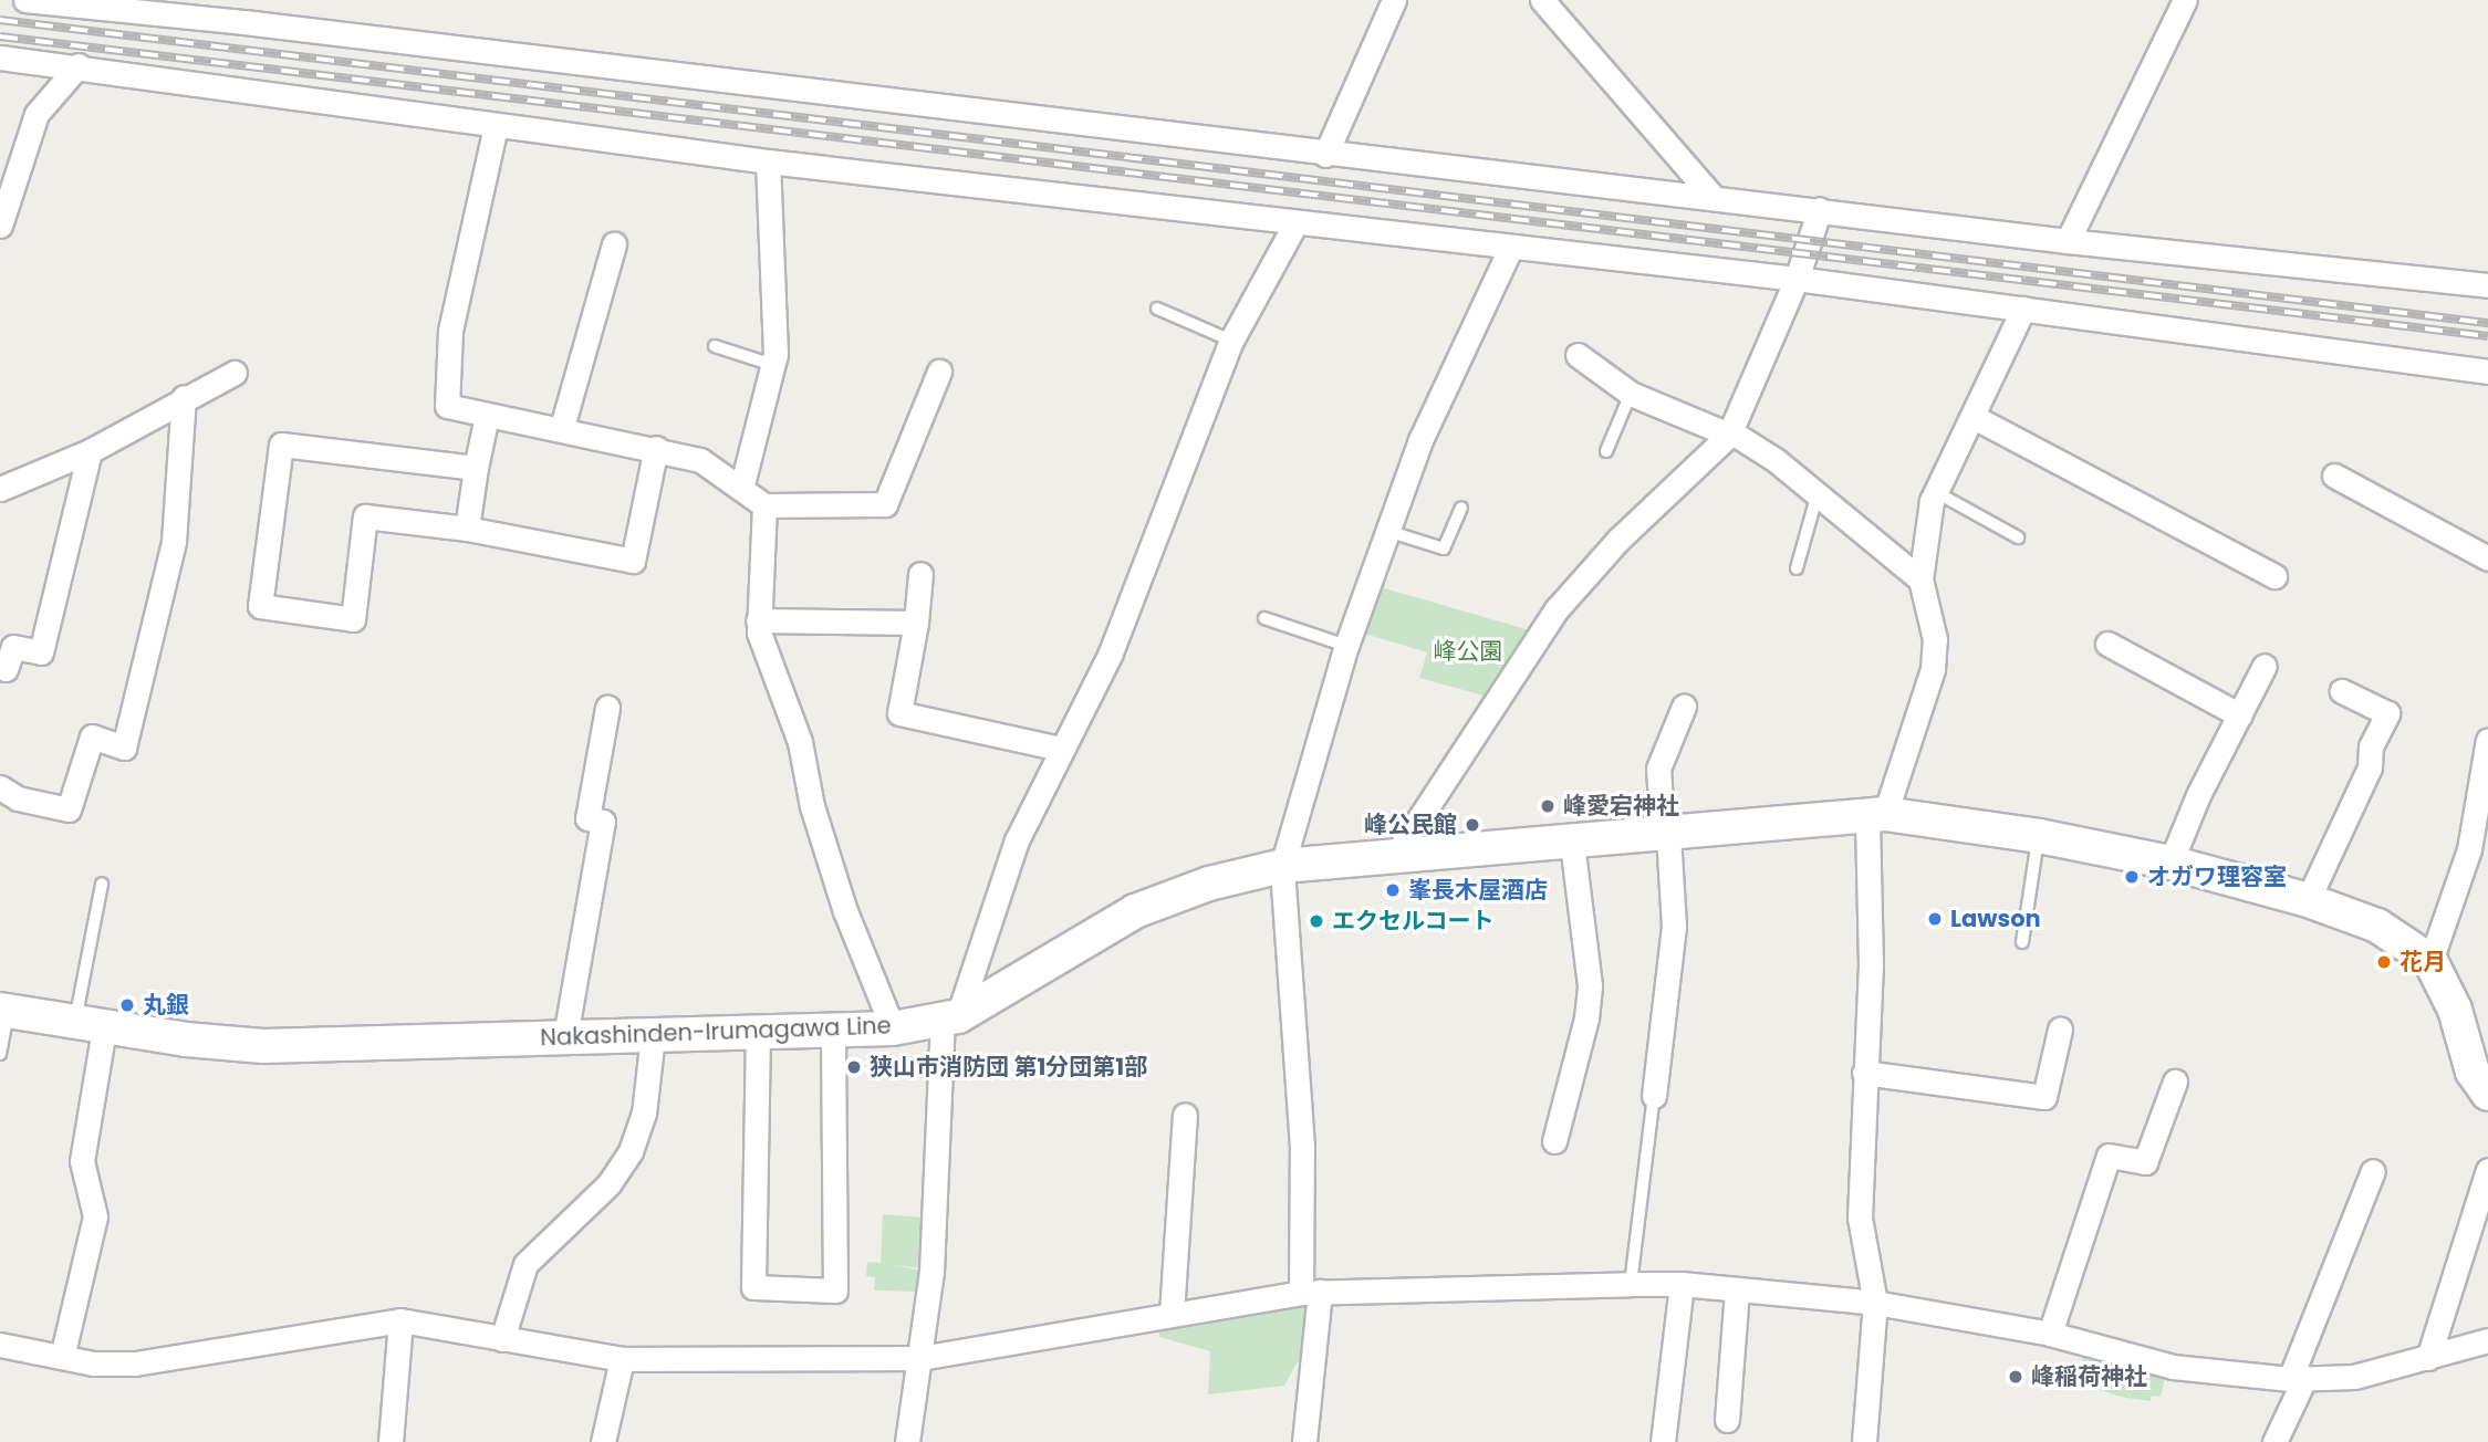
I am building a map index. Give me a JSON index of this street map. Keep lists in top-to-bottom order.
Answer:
{
  "streets": {
    "main road": ["Nakashinden-Irumagawa Line"]
  },
  "parks": ["峰公園"],
  "places": [
    "峰愛宕神社",
    "峰公民館",
    "オガワ理容室",
    "峯長木屋酒店",
    "Lawson",
    "エクセルコート",
    "花月",
    "丸銀",
    "狭山市消防団 第1分団第1部",
    "峰稲荷神社"
  ]
}
